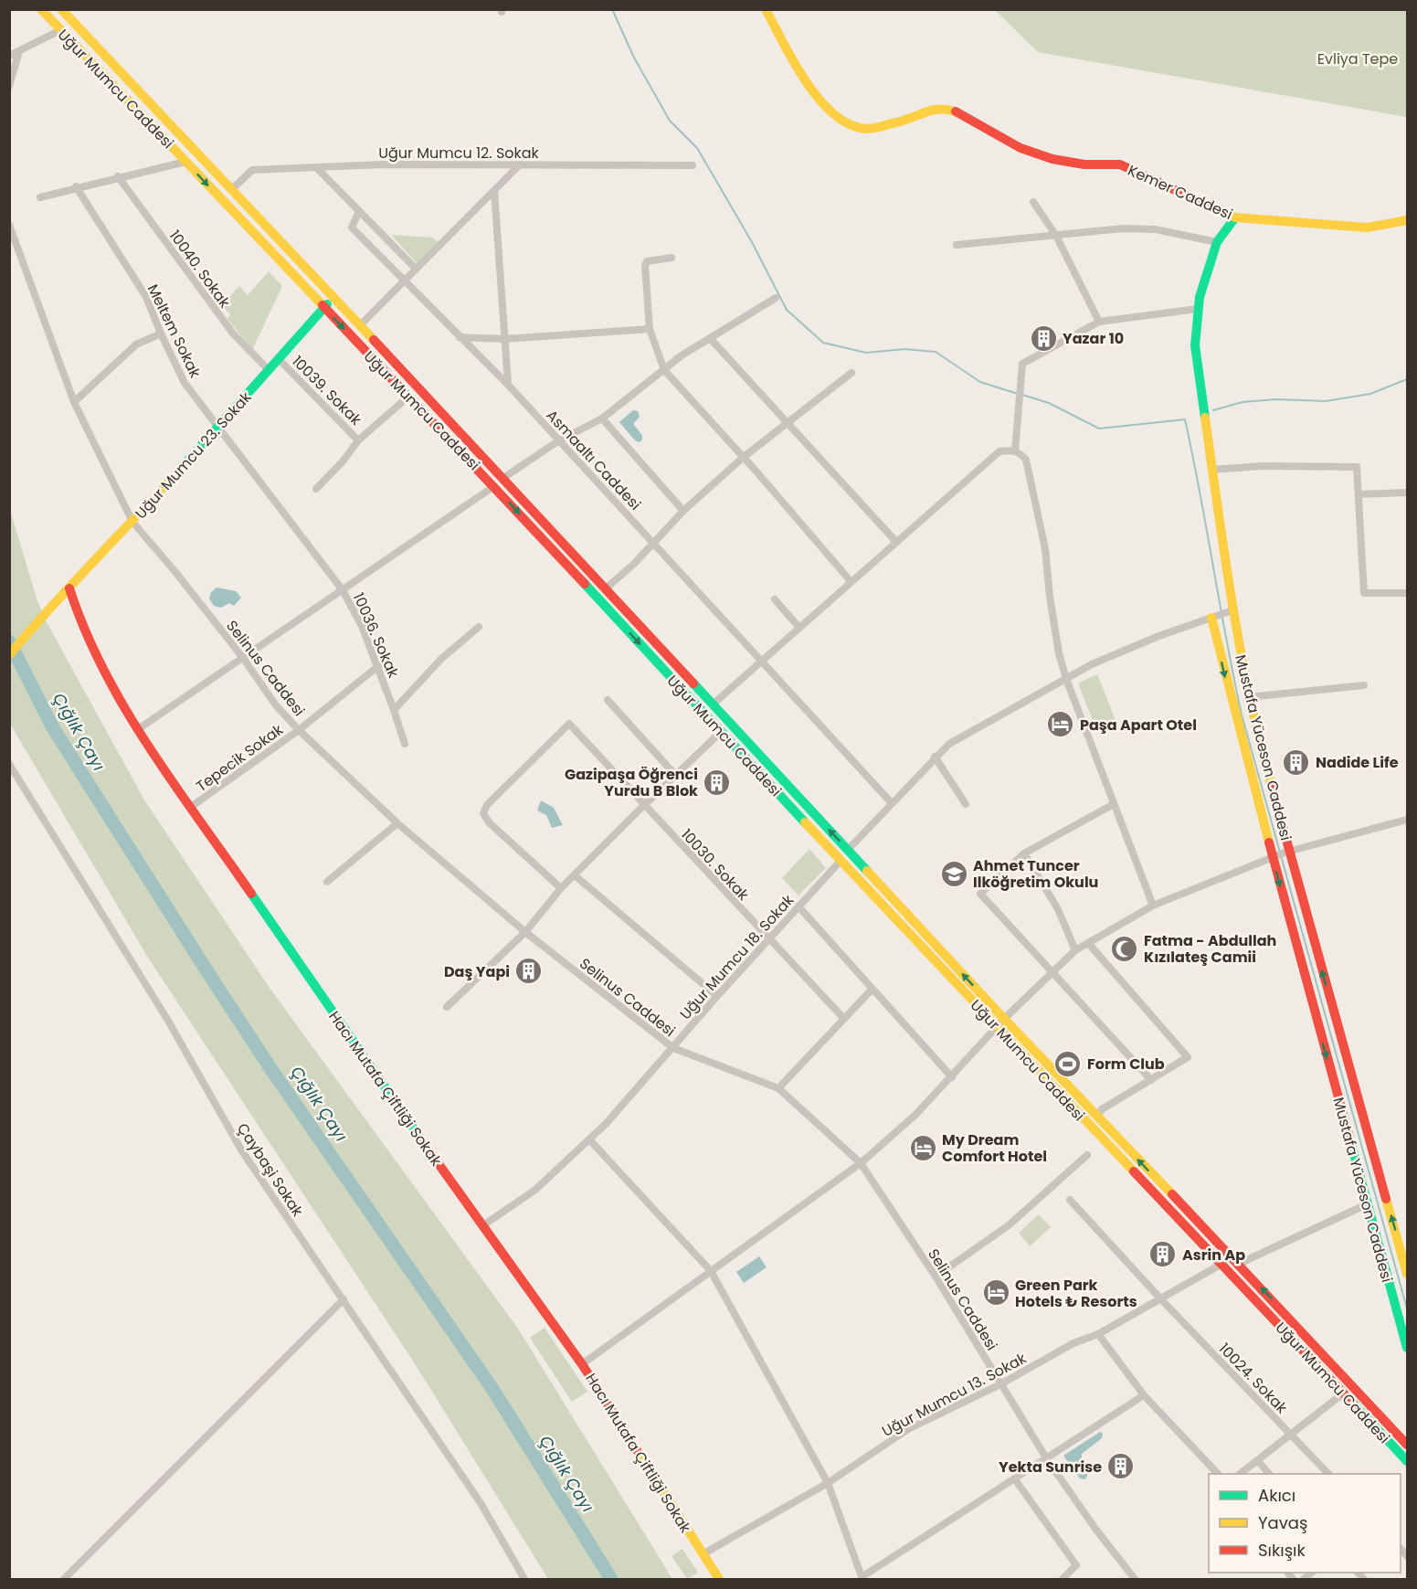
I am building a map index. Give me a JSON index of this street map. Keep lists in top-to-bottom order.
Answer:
{
  "streets": {
    "street": [
      "Uğur Mumcu Caddesi",
      "Uğur Mumcu 12. Sokak",
      "Kemer Caddesi",
      "10040. Sokak",
      "Meltem Sokak",
      "10039. Sokak",
      "Uğur Mumcu 23. Sokak",
      "Asmaaltı Caddesi",
      "10036. Sokak",
      "Selinus Caddesi",
      "Mustafa Yüceson Caddesi",
      "Tepecik Sokak",
      "10030. Sokak",
      "Uğur Mumcu 18. Sokak",
      "Hacı Mutafa Çiftliği Sokak",
      "Çaybaşi Sokak",
      "10024. Sokak",
      "Uğur Mumcu 13. Sokak"
    ]
  },
  "crossings": [
    ["Uğur Mumcu Caddesi", "Uğur Mumcu 12. Sokak"],
    ["Uğur Mumcu Caddesi", "Uğur Mumcu 23. Sokak"],
    ["Uğur Mumcu Caddesi", "Uğur Mumcu 18. Sokak"],
    ["Uğur Mumcu Caddesi", "Uğur Mumcu 13. Sokak"],
    ["Kemer Caddesi", "Mustafa Yüceson Caddesi"],
    ["10040. Sokak", "Uğur Mumcu 23. Sokak"],
    ["Meltem Sokak", "Uğur Mumcu 23. Sokak"],
    ["Meltem Sokak", "10036. Sokak"],
    ["10039. Sokak", "Uğur Mumcu 23. Sokak"],
    ["Uğur Mumcu 23. Sokak", "10036. Sokak"],
    ["Uğur Mumcu 23. Sokak", "Selinus Caddesi"],
    ["Uğur Mumcu 23. Sokak", "Hacı Mutafa Çiftliği Sokak"],
    ["10036. Sokak", "Tepecik Sokak"],
    ["Selinus Caddesi", "Tepecik Sokak"],
    ["Selinus Caddesi", "Uğur Mumcu 18. Sokak"],
    ["Selinus Caddesi", "Uğur Mumcu 13. Sokak"],
    ["Tepecik Sokak", "Hacı Mutafa Çiftliği Sokak"],
    ["10030. Sokak", "Uğur Mumcu 18. Sokak"],
    ["Uğur Mumcu 18. Sokak", "Hacı Mutafa Çiftliği Sokak"],
    ["Hacı Mutafa Çiftliği Sokak", "Uğur Mumcu 13. Sokak"],
    ["10024. Sokak", "Uğur Mumcu 13. Sokak"]
  ],
  "water": ["Çığlık Çayı"],
  "parks": ["Evliya Tepe"],
  "places": {
    "building": [
      "Yazar 10",
      "Nadide Life",
      "Gazipaşa Öğrenci Yurdu B Blok",
      "Daş Yapi",
      "Asrin Ap",
      "Yekta Sunrise"
    ],
    "hotel": ["Paşa Apart Otel", "My Dream Comfort Hotel", "Green Park Hotels ₺ Resorts"],
    "school or university": ["Ahmet Tuncer Ilköğretim Okulu"],
    "mosque": ["Fatma - Abdullah Kızılateş Camii"],
    "sports": ["Form Club"]
  },
  "legend": ["Akıcı", "Yavaş", "Sıkışık"]
}
